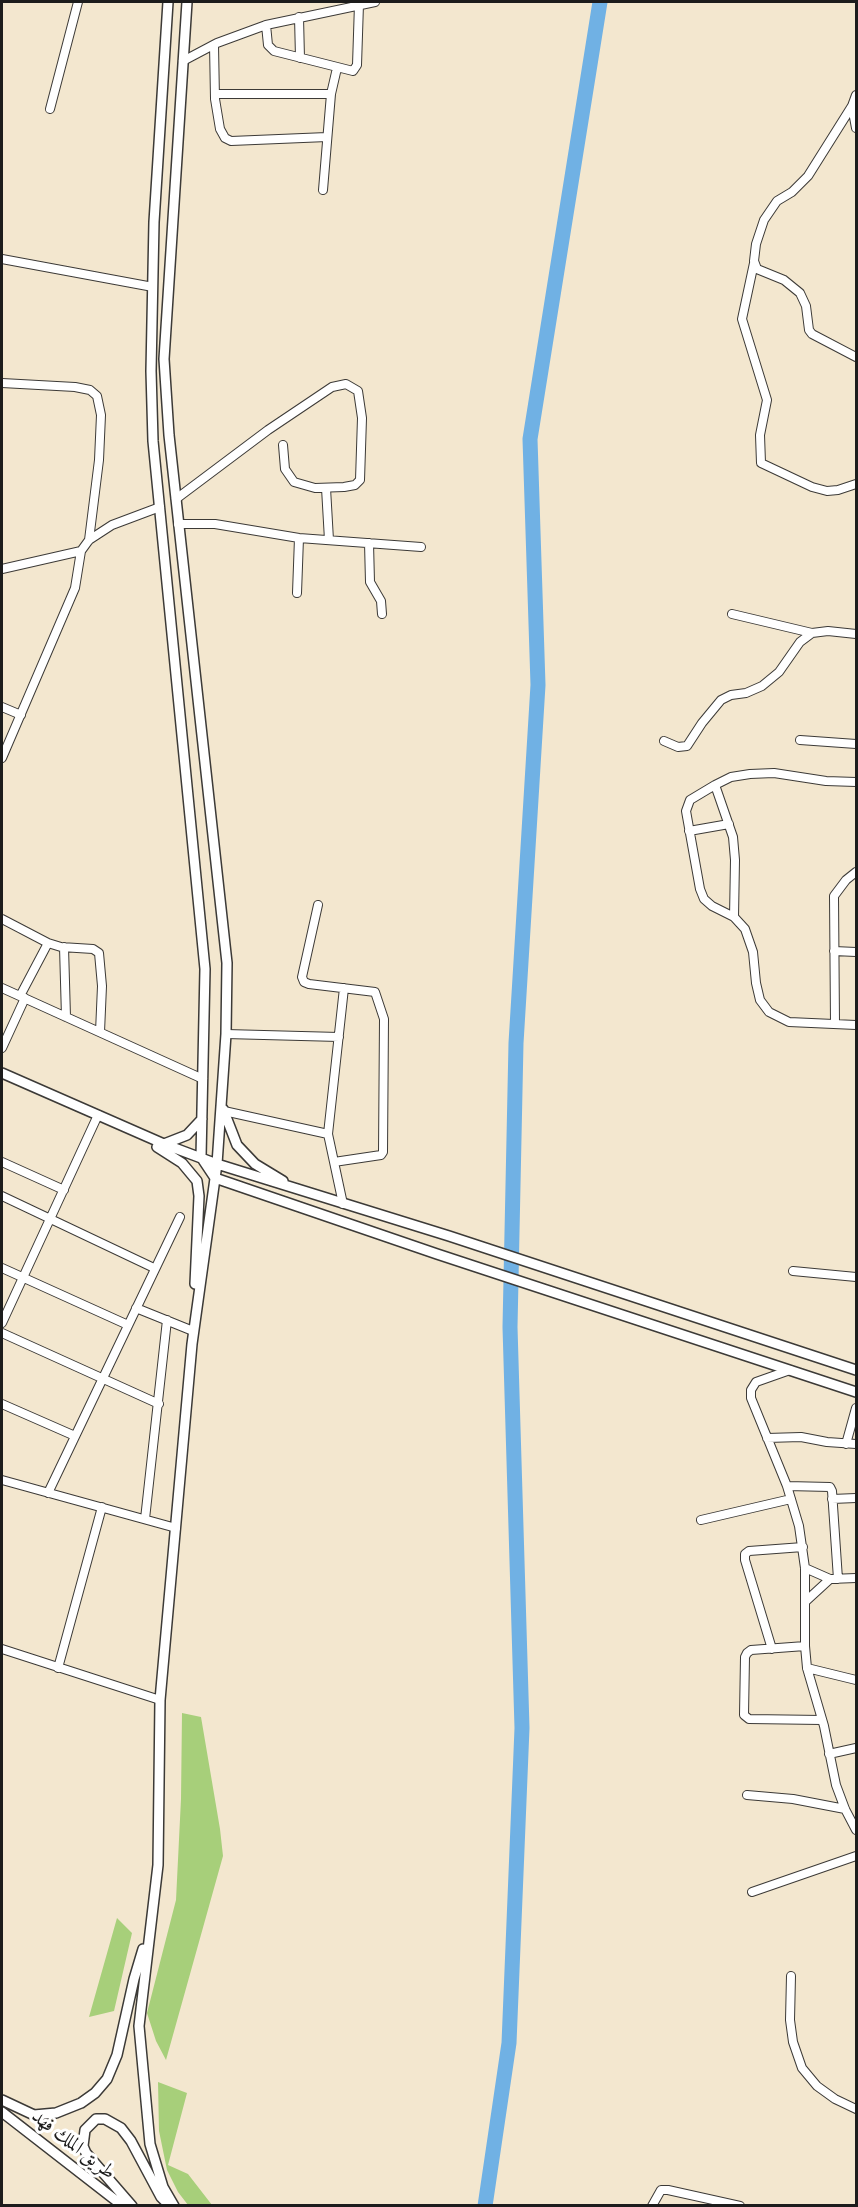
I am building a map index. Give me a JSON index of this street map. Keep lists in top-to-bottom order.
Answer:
{
  "streets": {
    "street": ["طريق الملك فهد"]
  }
}
